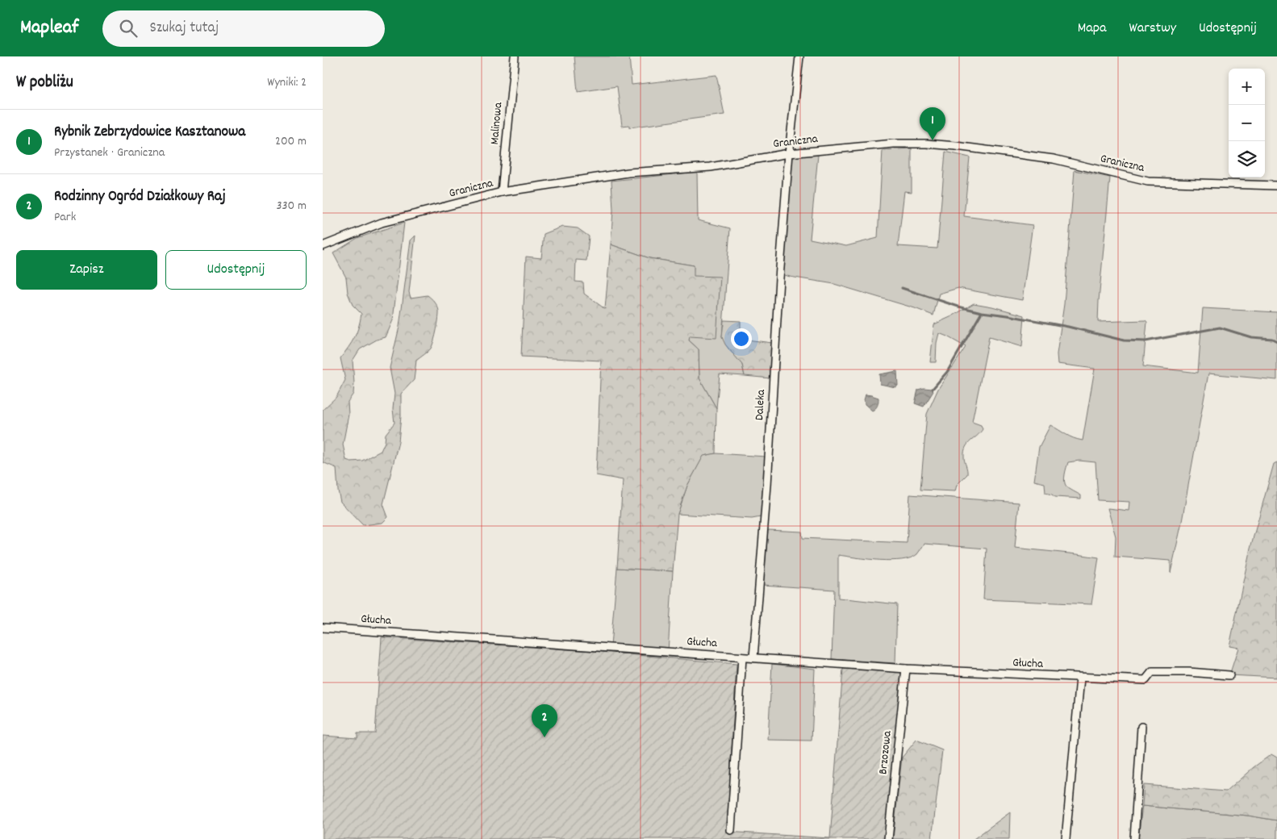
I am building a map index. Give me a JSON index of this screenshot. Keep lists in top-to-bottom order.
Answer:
{
  "streets": {
    "street": [
      "Malinowa",
      "Graniczna",
      "Daleka",
      "Głucha",
      "Brzozowa"
    ]
  },
  "crossings": [
    ["Malinowa", "Graniczna"],
    ["Graniczna", "Daleka"],
    ["Daleka", "Głucha"],
    ["Głucha", "Brzozowa"]
  ],
  "page": {
    "header": "Mapleaf",
    "search": "Szukaj tutaj",
    "nav": ["Mapa", "Warstwy", "Udostępnij"],
    "heading": ["W pobliżu", "Wyniki: 2"],
    "map_buttons": ["+", "−"],
    "pins": ["1", "2"],
    "list": [
      {
        "mark": "1",
        "name": "Rybnik Zebrzydowice Kasztanowa",
        "note": "Przystanek · Graniczna",
        "value": "200 m"
      },
      {
        "mark": "2",
        "name": "Rodzinny Ogród Działkowy Raj",
        "note": "Park",
        "value": "330 m"
      }
    ],
    "buttons": ["Zapisz", "Udostępnij"]
  }
}
